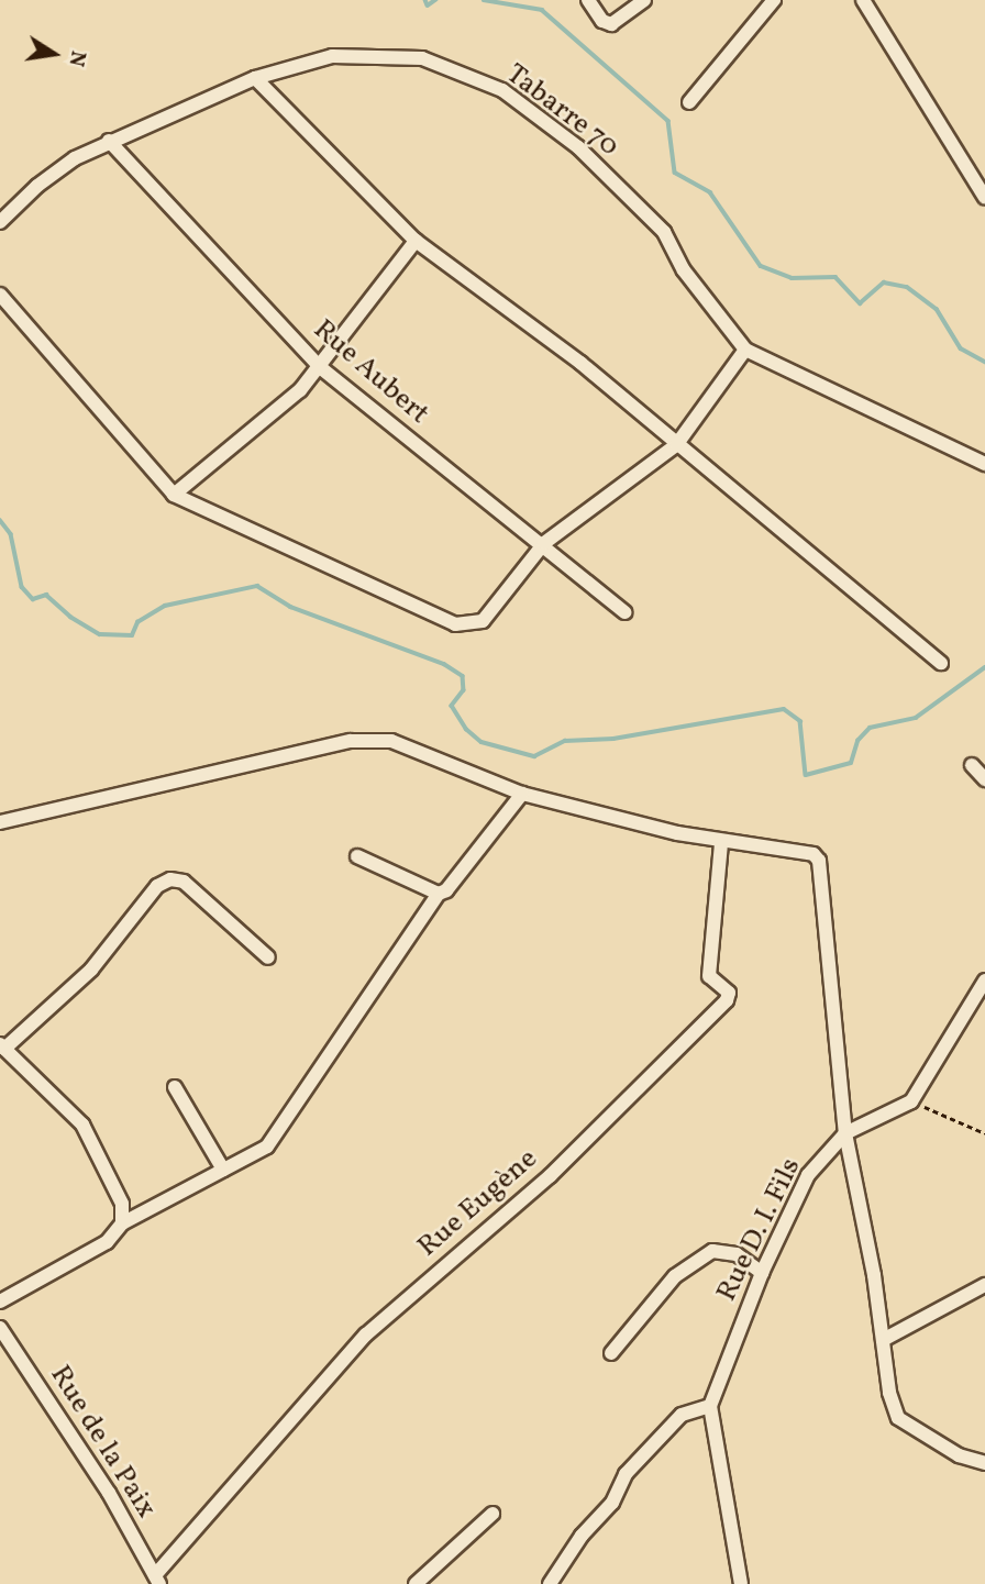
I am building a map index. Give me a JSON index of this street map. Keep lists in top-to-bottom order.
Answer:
{
  "streets": {
    "street": [
      "Tabarre 70",
      "Rue Aubert",
      "Rue Eugène",
      "Rue D. I. Fils",
      "Rue de la Paix"
    ]
  },
  "crossings": [
    ["Tabarre 70", "Rue Aubert"],
    ["Rue Eugène", "Rue de la Paix"]
  ],
  "north": "right"
}
